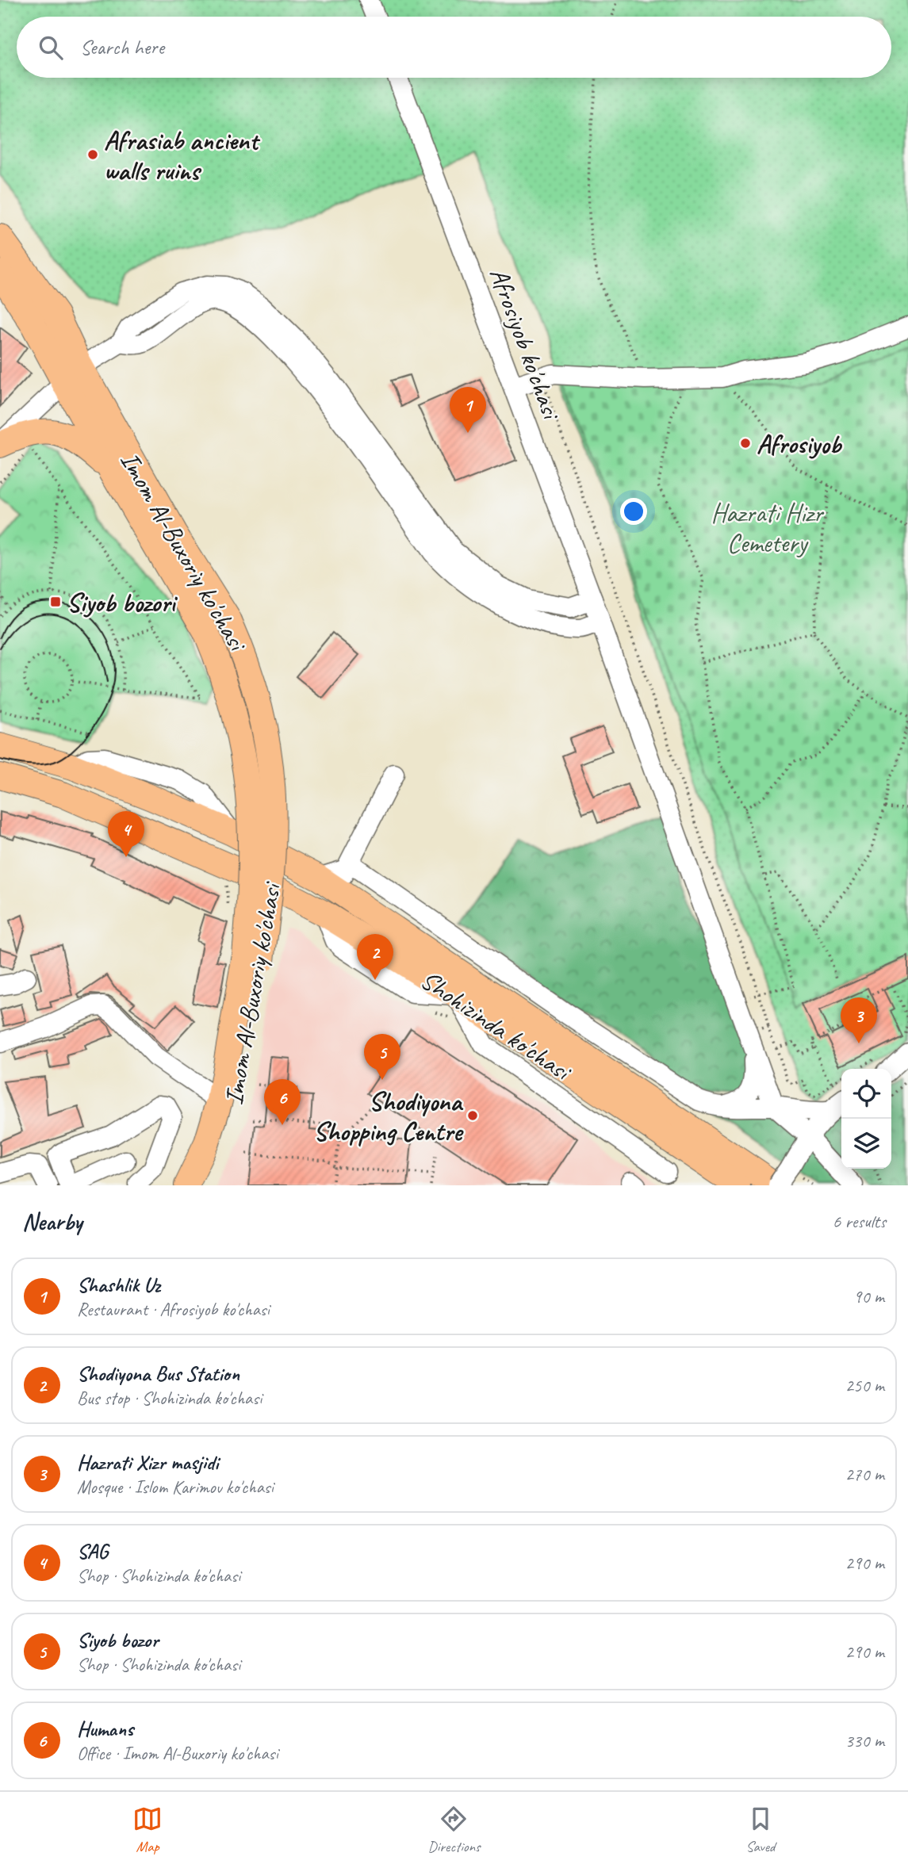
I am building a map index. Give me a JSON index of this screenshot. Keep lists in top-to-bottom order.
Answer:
{
  "streets": {
    "main road": ["Imom Al-Buxoriy ko'chasi", "Shohizinda ko'chasi"],
    "street": ["Afrosiyob ko'chasi"]
  },
  "parks": ["Hazrati Hizr Cemetery"],
  "places": {
    "other": ["Afrasiab ancient walls ruins", "Afrosiyob", "Shodiyona Shopping Centre"],
    "transit": ["Siyob bozori"]
  },
  "page": {
    "search": "Search here",
    "pins": [
      "1",
      "4",
      "2",
      "3",
      "5",
      "6"
    ],
    "heading": ["Nearby", "6 results"],
    "list": [
      {
        "mark": "1",
        "name": "Shashlik Uz",
        "note": "Restaurant · Afrosiyob ko'chasi",
        "value": "90 m"
      },
      {
        "mark": "2",
        "name": "Shodiyona Bus Station",
        "note": "Bus stop · Shohizinda ko'chasi",
        "value": "250 m"
      },
      {
        "mark": "3",
        "name": "Hazrati Xizr masjidi",
        "note": "Mosque · Islom Karimov ko'chasi",
        "value": "270 m"
      },
      {
        "mark": "4",
        "name": "SAG",
        "note": "Shop · Shohizinda ko'chasi",
        "value": "290 m"
      },
      {
        "mark": "5",
        "name": "Siyob bozor",
        "note": "Shop · Shohizinda ko'chasi",
        "value": "290 m"
      },
      {
        "mark": "6",
        "name": "Humans",
        "note": "Office · Imom Al-Buxoriy ko'chasi",
        "value": "330 m"
      }
    ],
    "nav": ["Map", "Directions", "Saved"]
  }
}
